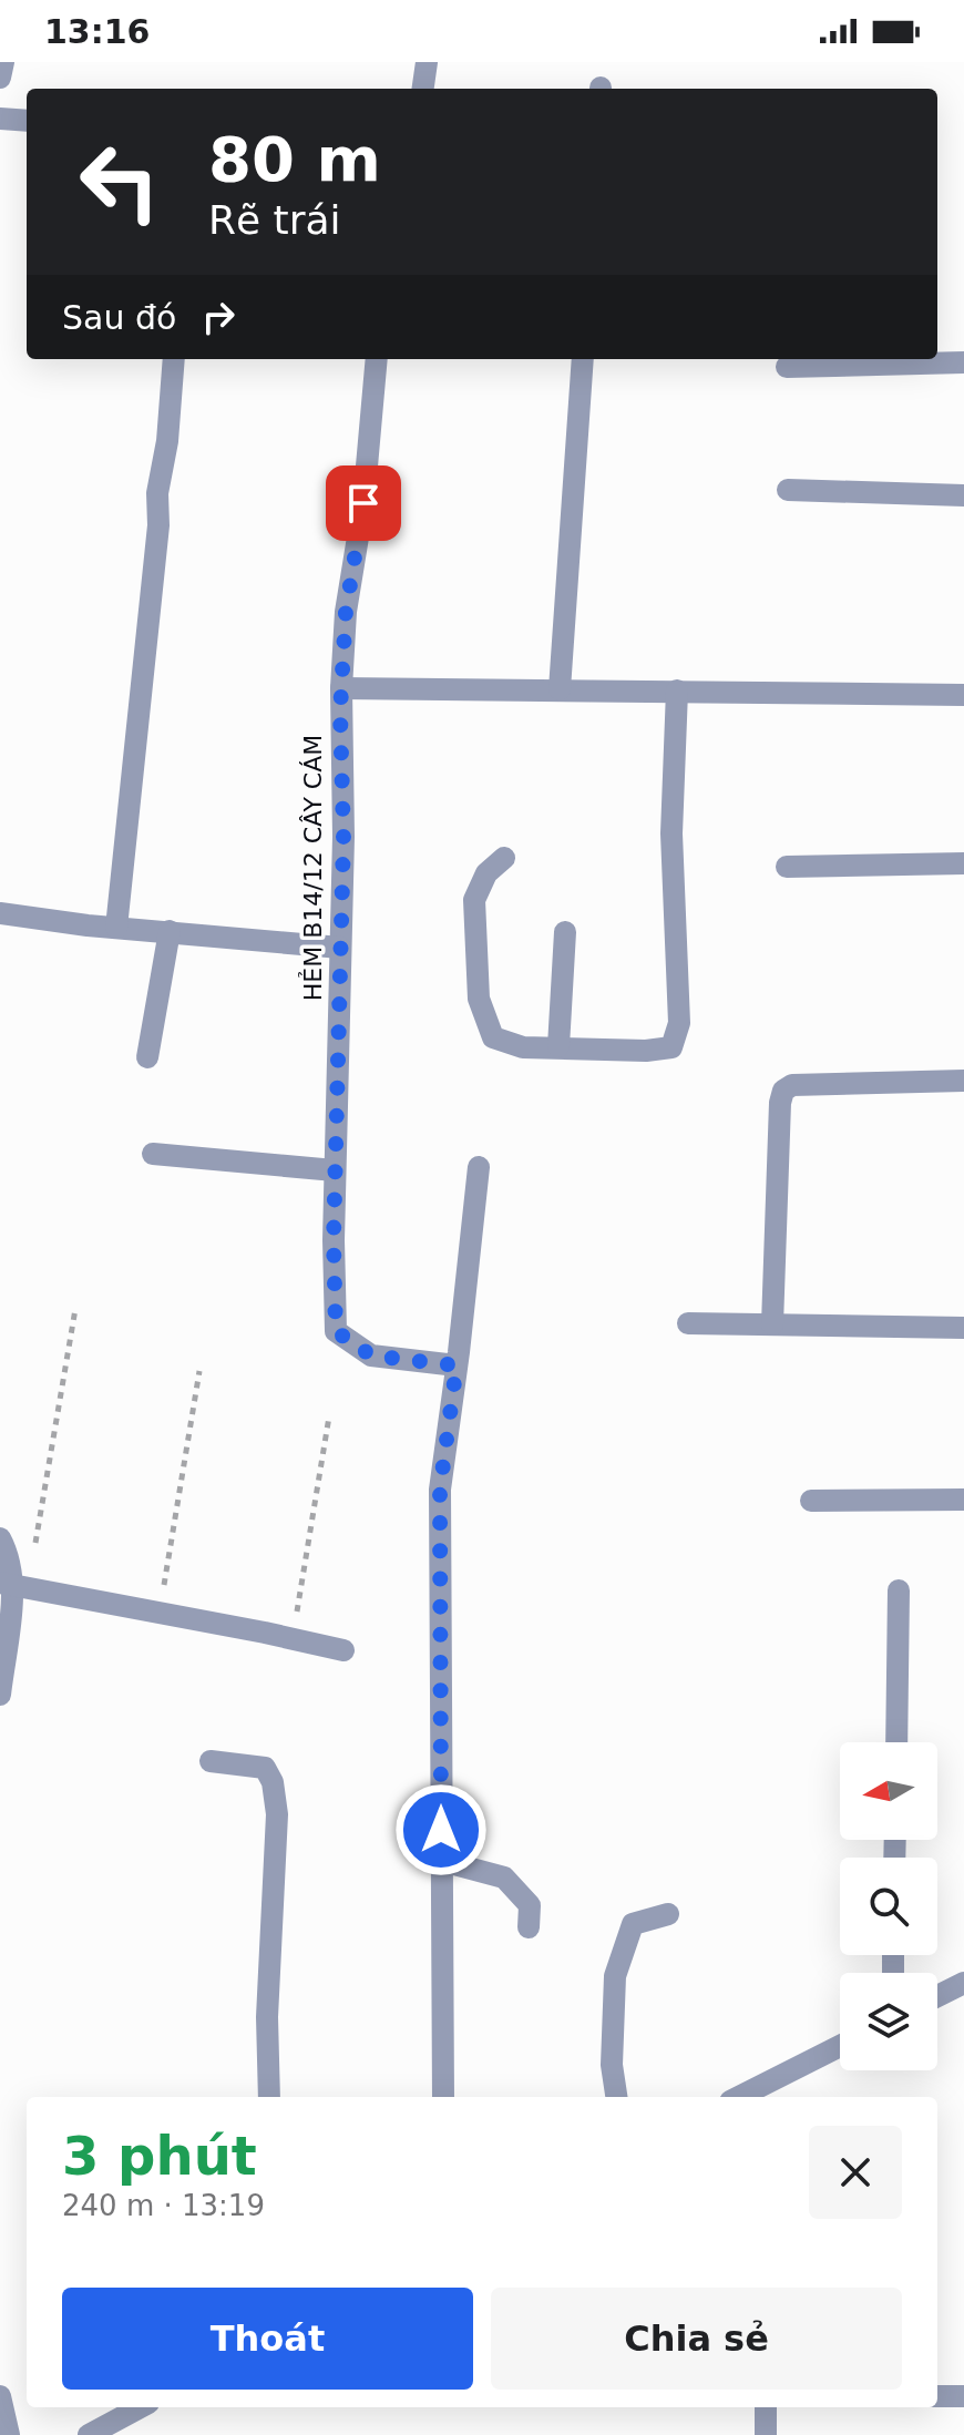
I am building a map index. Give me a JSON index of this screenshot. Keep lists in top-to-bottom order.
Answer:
{
  "streets": {
    "street": ["HẺM B14/12 CÂY CÁM"]
  },
  "north": "left",
  "page": {
    "status": "13:16",
    "turn": ["80 m", "Rẽ trái"],
    "then": "Sau đó",
    "heading": ["3 phút", "240 m · 13:19"],
    "buttons": ["Thoát", "Chia sẻ"]
  }
}
